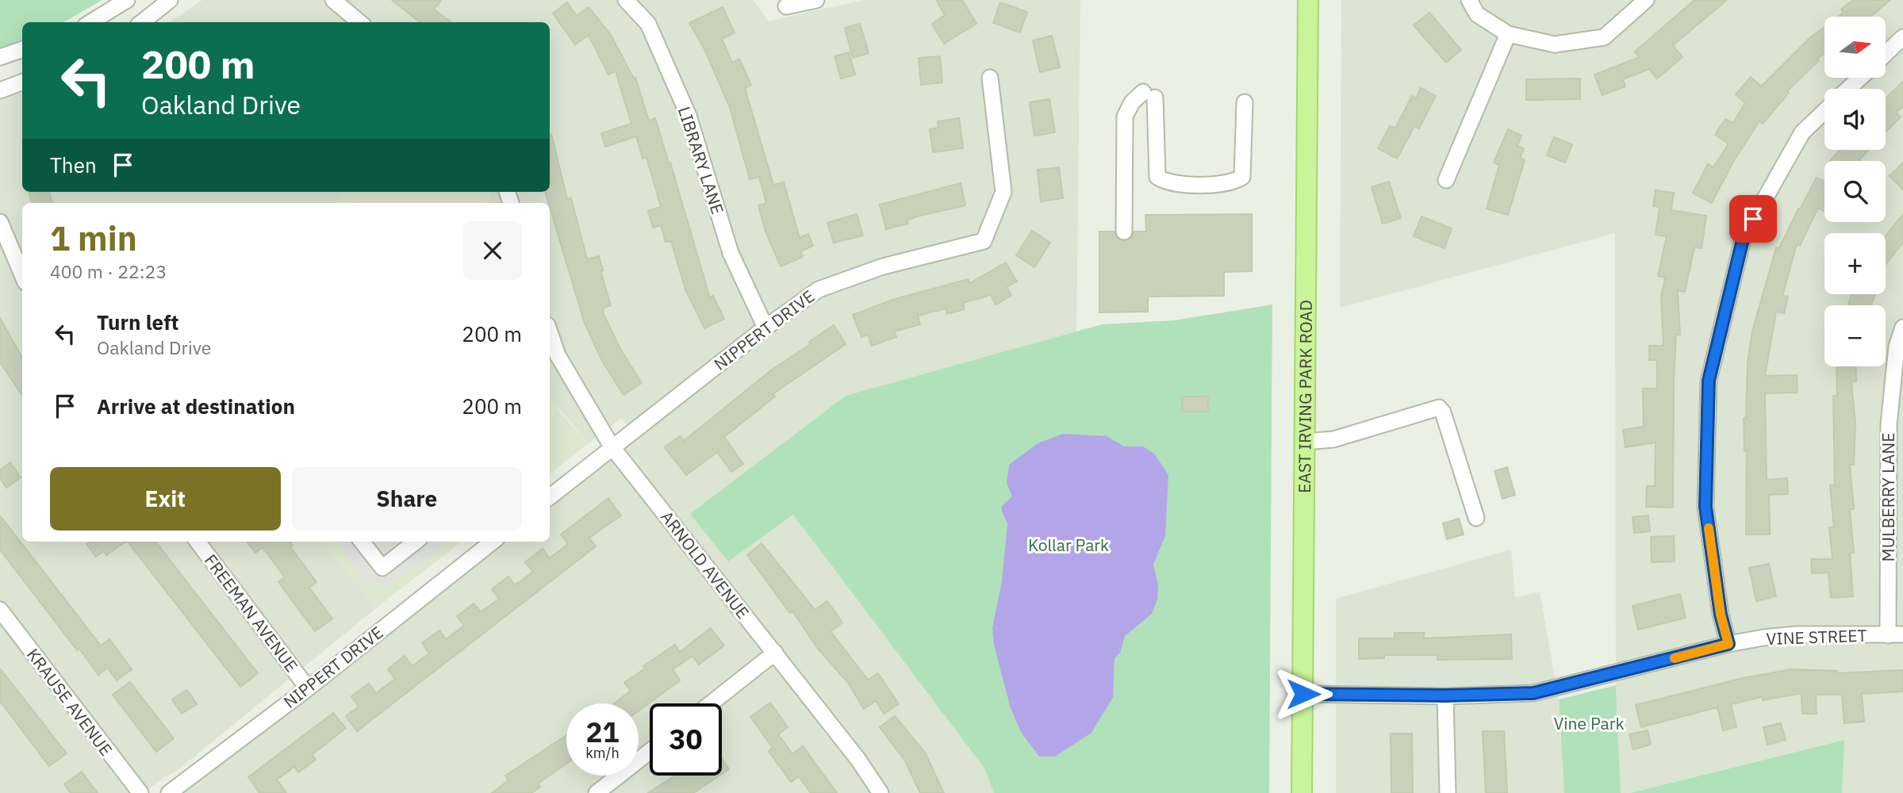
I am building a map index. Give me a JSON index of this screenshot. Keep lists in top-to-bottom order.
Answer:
{
  "streets": {
    "main road": ["EAST IRVING PARK ROAD"],
    "street": [
      "LIBRARY LANE",
      "NIPPERT DRIVE",
      "MULBERRY LANE",
      "ARNOLD AVENUE",
      "FREEMAN AVENUE",
      "VINE STREET",
      "KRAUSE AVENUE"
    ]
  },
  "crossings": [
    ["LIBRARY LANE", "NIPPERT DRIVE"],
    ["NIPPERT DRIVE", "ARNOLD AVENUE"],
    ["NIPPERT DRIVE", "FREEMAN AVENUE"],
    ["EAST IRVING PARK ROAD", "VINE STREET"],
    ["MULBERRY LANE", "VINE STREET"]
  ],
  "parks": ["Kollar Park", "Vine Park"],
  "north": "right",
  "page": {
    "map_buttons": ["+", "−"],
    "turn": ["200 m", "Oakland Drive"],
    "then": "Then",
    "heading": ["1 min", "400 m · 22:23"],
    "list": [
      {
        "name": "Turn left",
        "note": "Oakland Drive",
        "value": "200 m"
      },
      {
        "name": "Arrive at destination",
        "value": "200 m"
      }
    ],
    "buttons": ["Exit", "Share"],
    "speed": "21 km/h",
    "limit": "30"
  }
}
